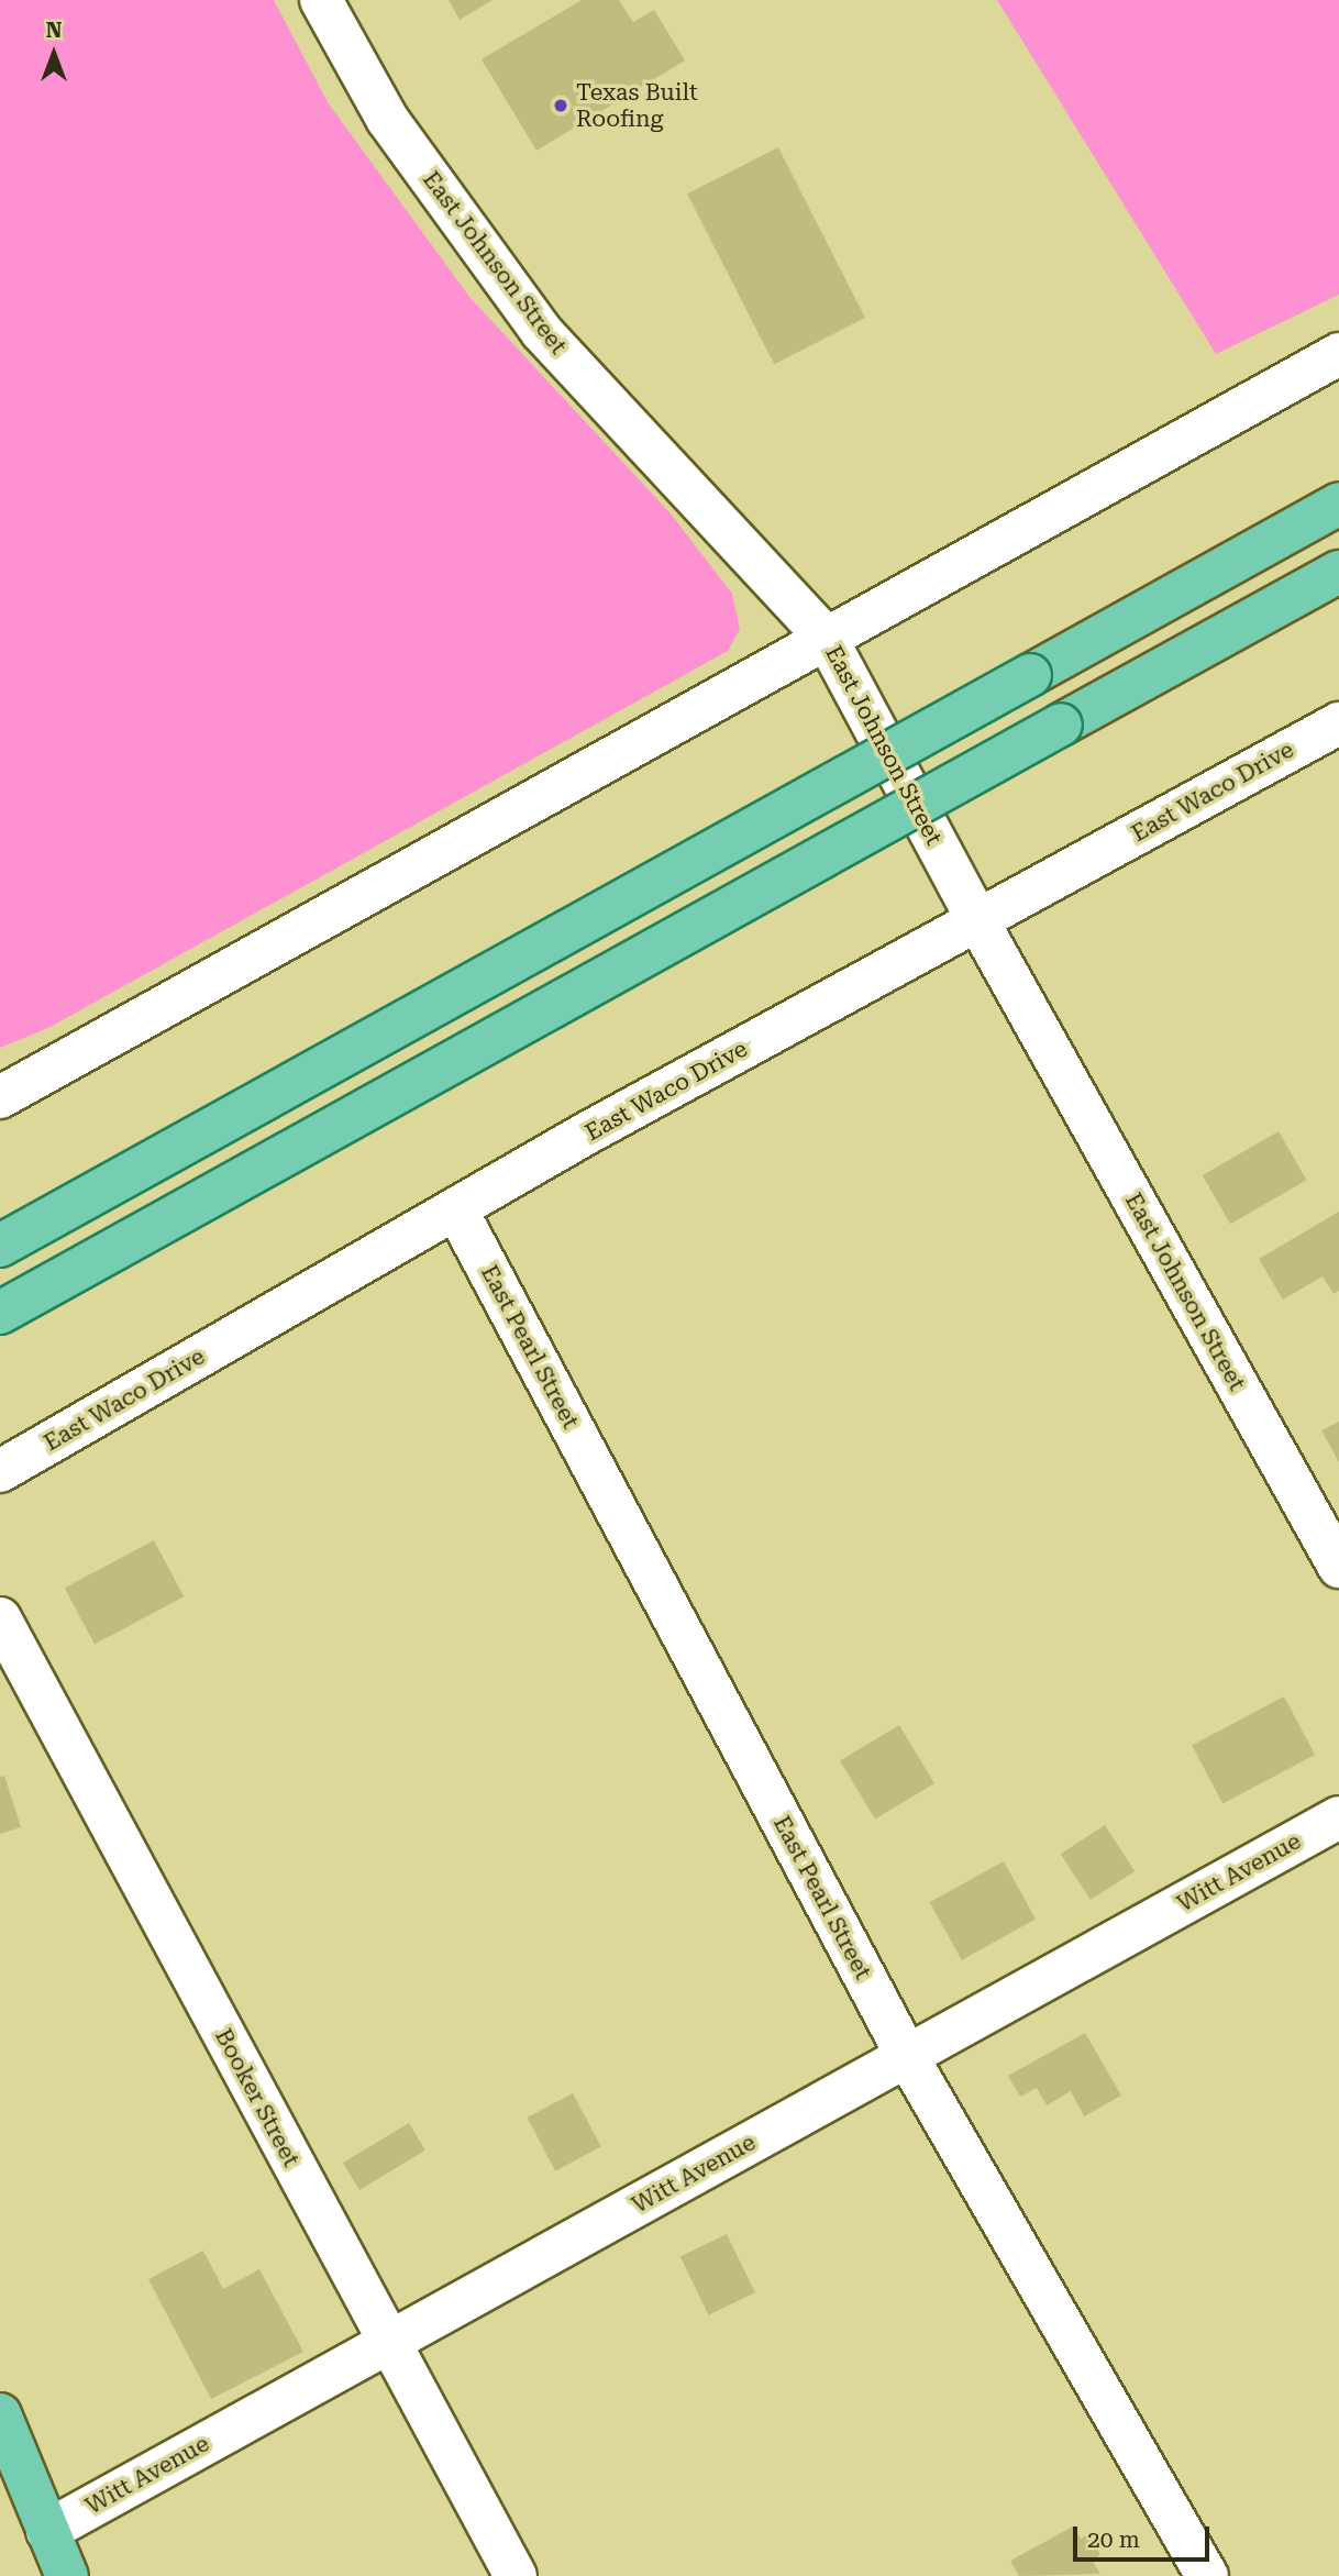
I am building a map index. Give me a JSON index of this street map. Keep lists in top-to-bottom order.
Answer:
{
  "streets": {
    "street": [
      "East Johnson Street",
      "East Waco Drive",
      "East Pearl Street",
      "Witt Avenue",
      "Booker Street"
    ]
  },
  "crossings": [
    ["East Johnson Street", "East Waco Drive"],
    ["East Waco Drive", "East Pearl Street"],
    ["East Pearl Street", "Witt Avenue"],
    ["Witt Avenue", "Booker Street"]
  ],
  "places": ["Texas Built Roofing"],
  "scale_bar": "20 m",
  "north": "top"
}
